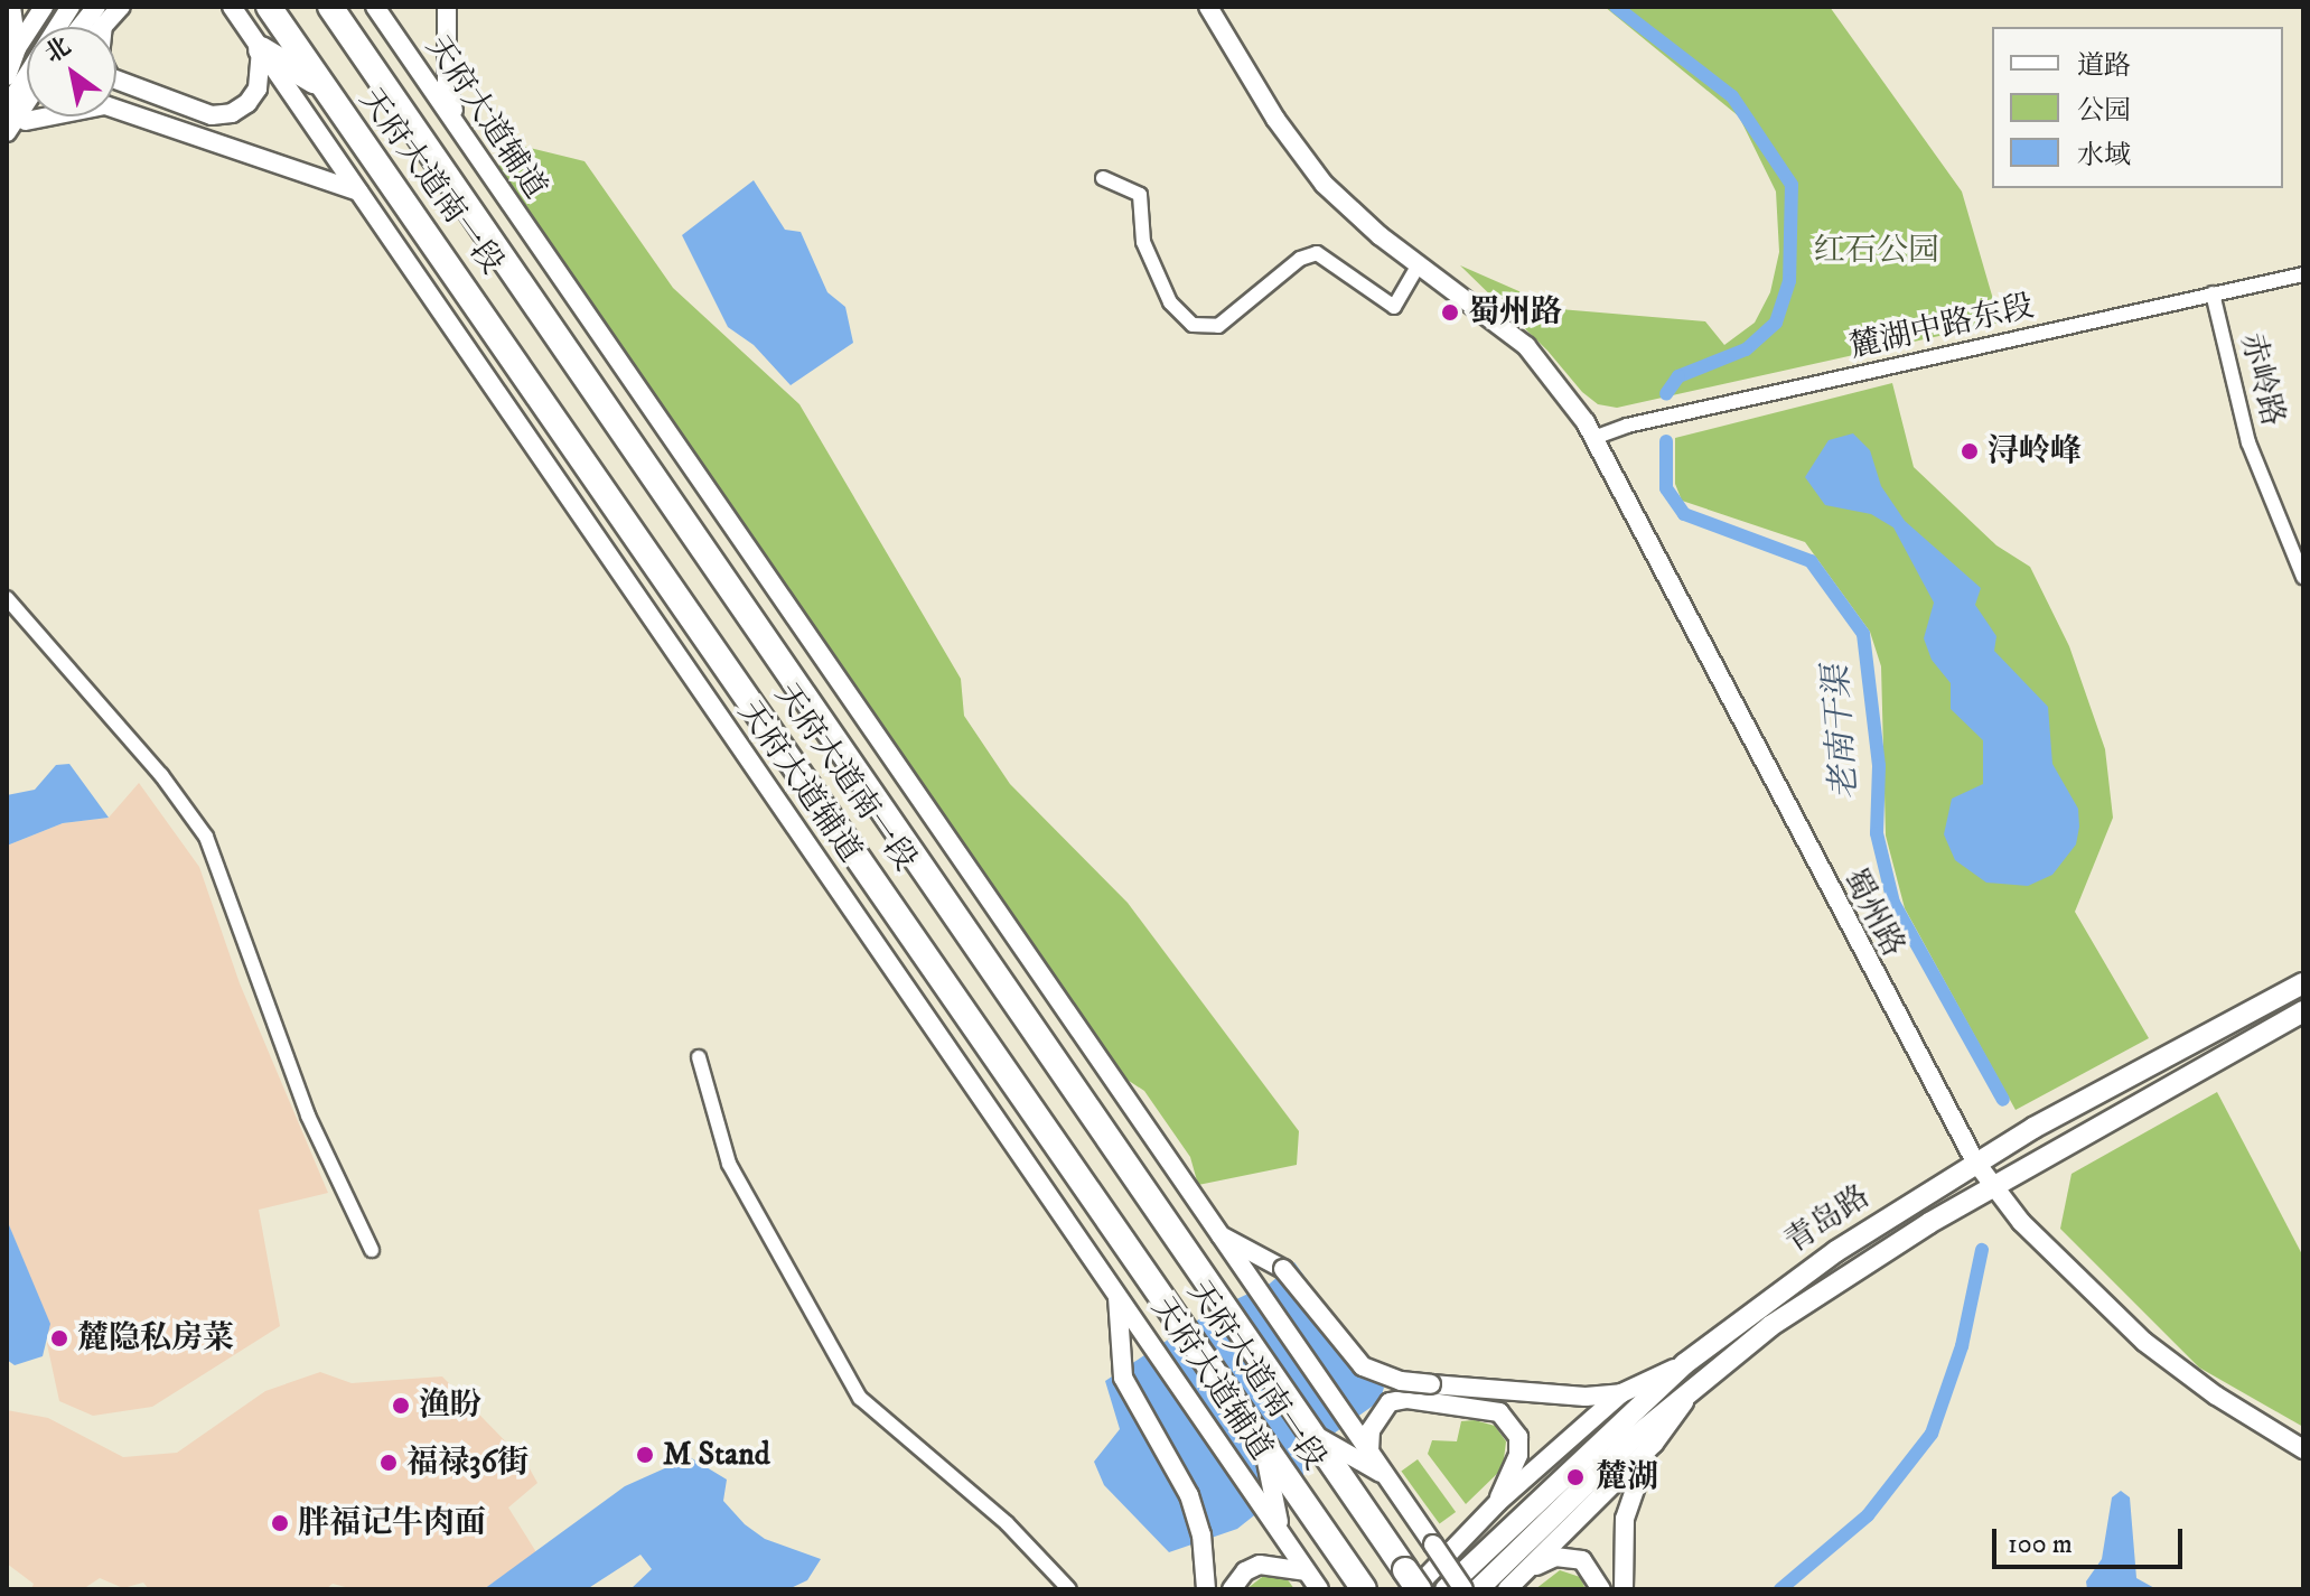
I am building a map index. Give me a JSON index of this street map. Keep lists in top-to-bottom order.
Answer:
{
  "streets": {
    "highway": ["天府大道南一段"],
    "main road": ["青岛路"],
    "street": [
      "天府大道辅道",
      "麓湖中路东段",
      "赤岭路",
      "蜀州路"
    ]
  },
  "crossings": [
    ["天府大道辅道", "天府大道南一段"],
    ["麓湖中路东段", "赤岭路"],
    ["麓湖中路东段", "蜀州路"],
    ["蜀州路", "青岛路"]
  ],
  "water": ["老南干渠"],
  "parks": ["红石公园"],
  "places": [
    "蜀州路",
    "浔岭峰",
    "麓隐私房菜",
    "渔盼",
    "M Stand",
    "福禄36街",
    "麓湖",
    "胖福记牛肉面"
  ],
  "legend": ["道路", "公园", "水域"],
  "scale_bar": "100 m",
  "north": "top left"
}
